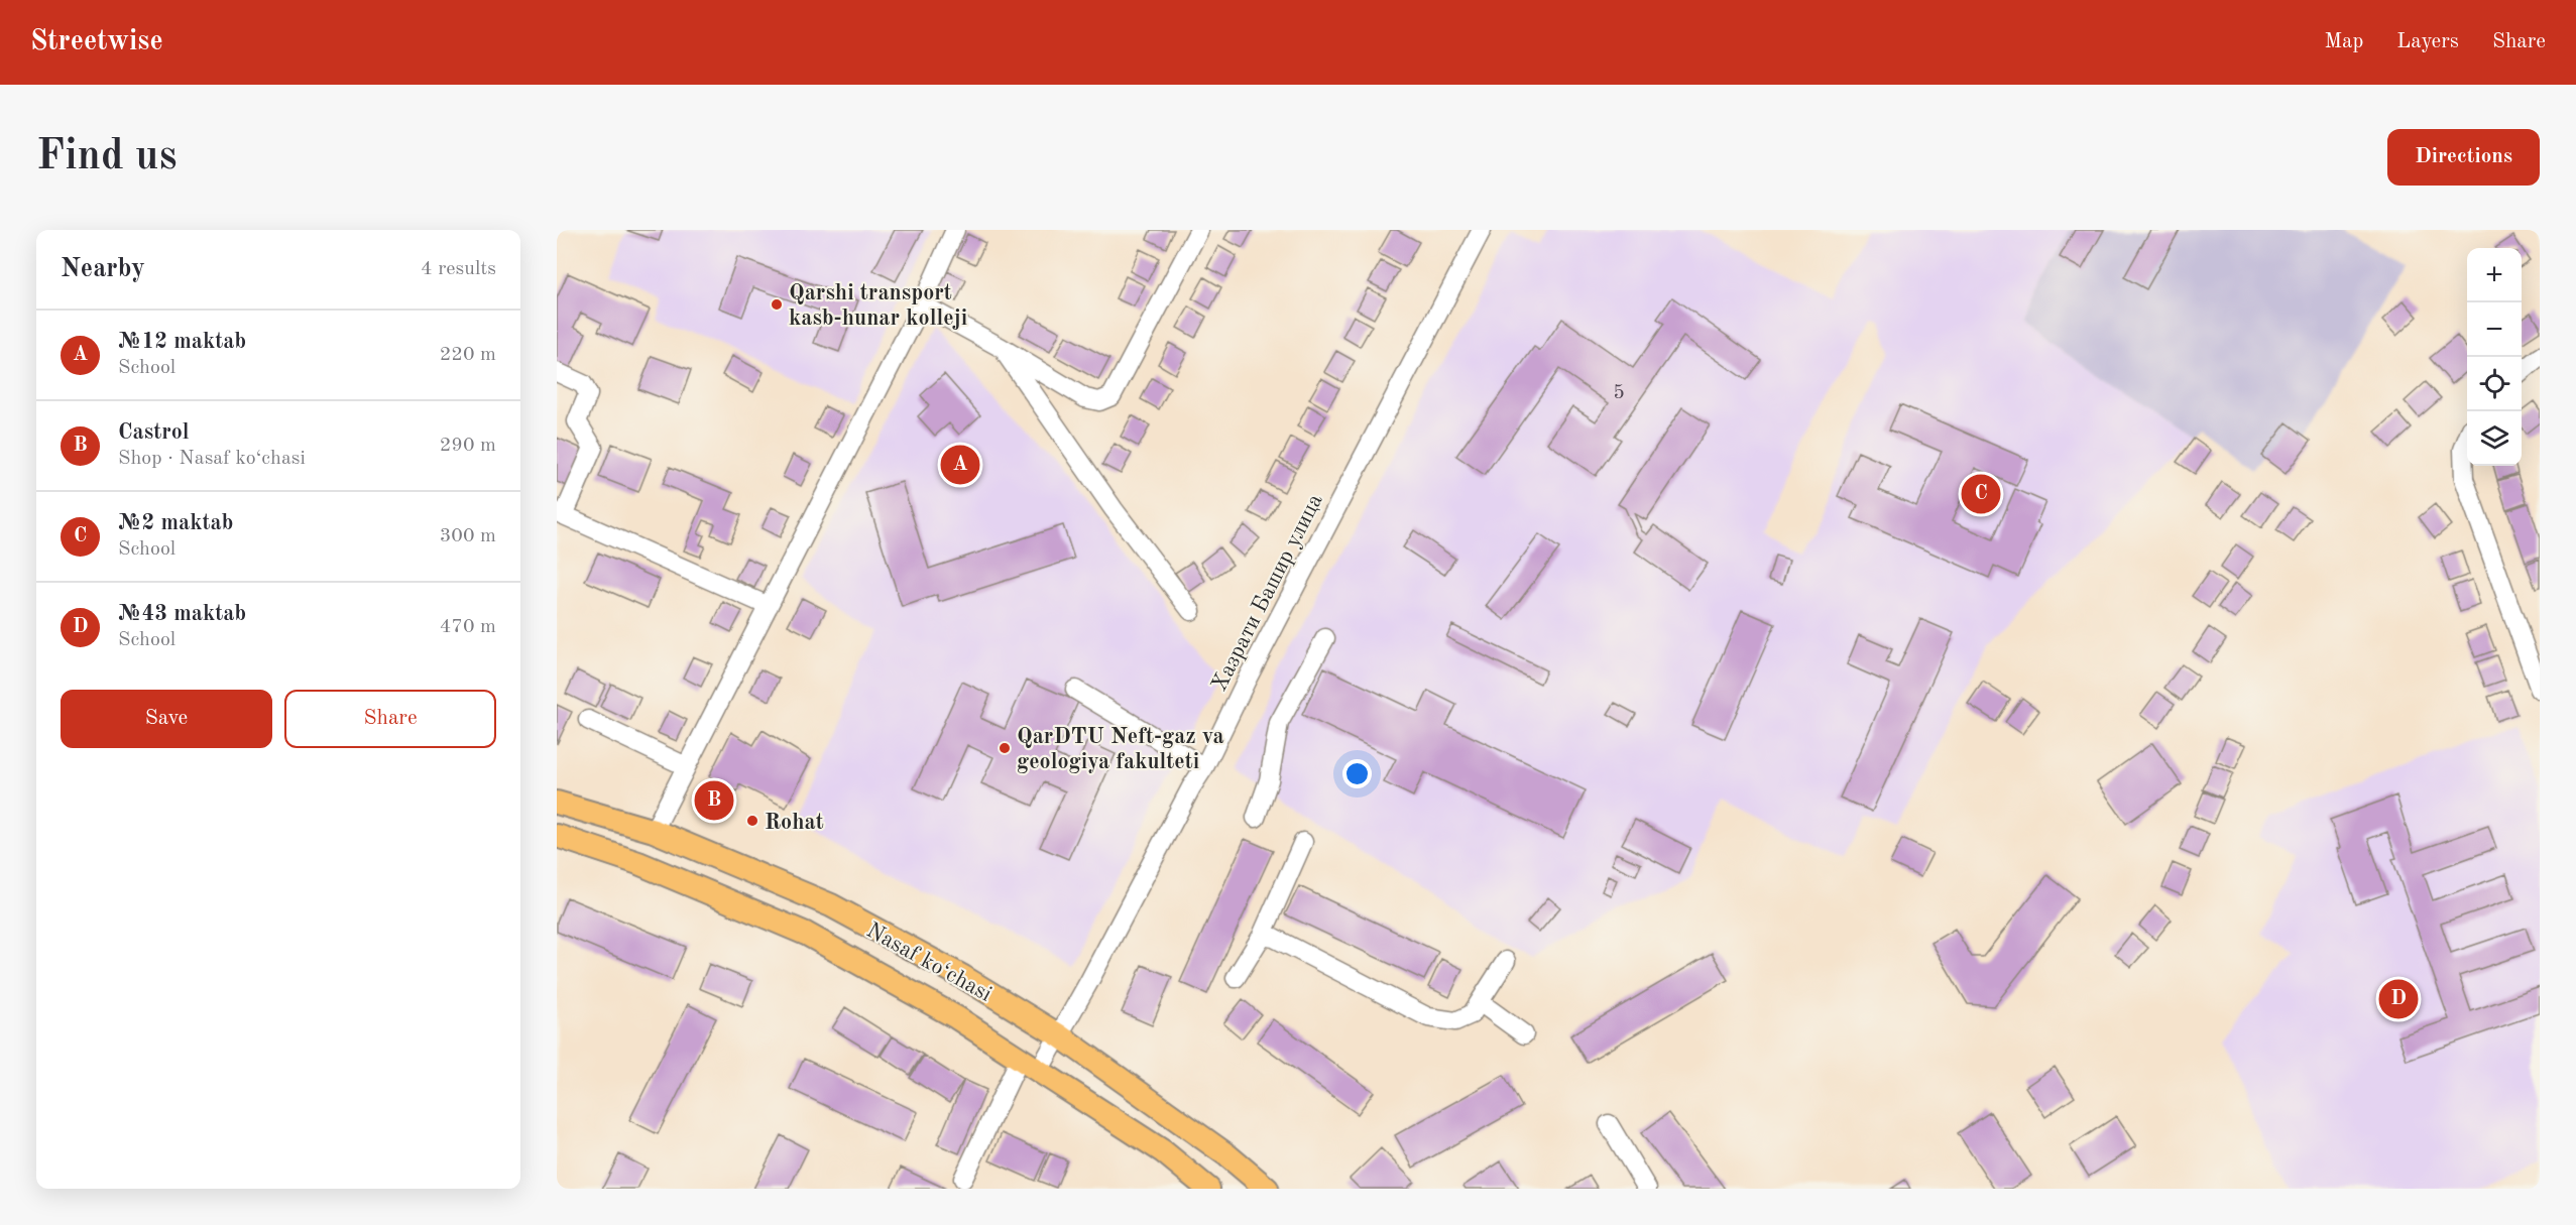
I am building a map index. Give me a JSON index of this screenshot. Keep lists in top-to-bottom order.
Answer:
{
  "streets": {
    "main road": ["Nasaf ko‘chasi"],
    "street": ["Хазрати Башир улица"]
  },
  "crossings": [
    ["Хазрати Башир улица", "Nasaf ko‘chasi"]
  ],
  "places": ["Qarshi transport kasb-hunar kolleji", "QarDTU Neft-gaz va geologiya fakulteti", "Rohat"],
  "house_numbers": ["5"],
  "page": {
    "header": "Streetwise",
    "nav": ["Map", "Layers", "Share"],
    "buttons": [
      "Directions",
      ["Save", "Share"]
    ],
    "title": "Find us",
    "heading": ["Nearby", "4 results"],
    "map_buttons": ["+", "−"],
    "list": [
      {
        "mark": "A",
        "name": "№12 maktab",
        "note": "School",
        "value": "220 m"
      },
      {
        "mark": "B",
        "name": "Castrol",
        "note": "Shop · Nasaf ko‘chasi",
        "value": "290 m"
      },
      {
        "mark": "C",
        "name": "№2 maktab",
        "note": "School",
        "value": "300 m"
      },
      {
        "mark": "D",
        "name": "№43 maktab",
        "note": "School",
        "value": "470 m"
      }
    ],
    "pins": [
      "A",
      "C",
      "B",
      "D"
    ]
  }
}
